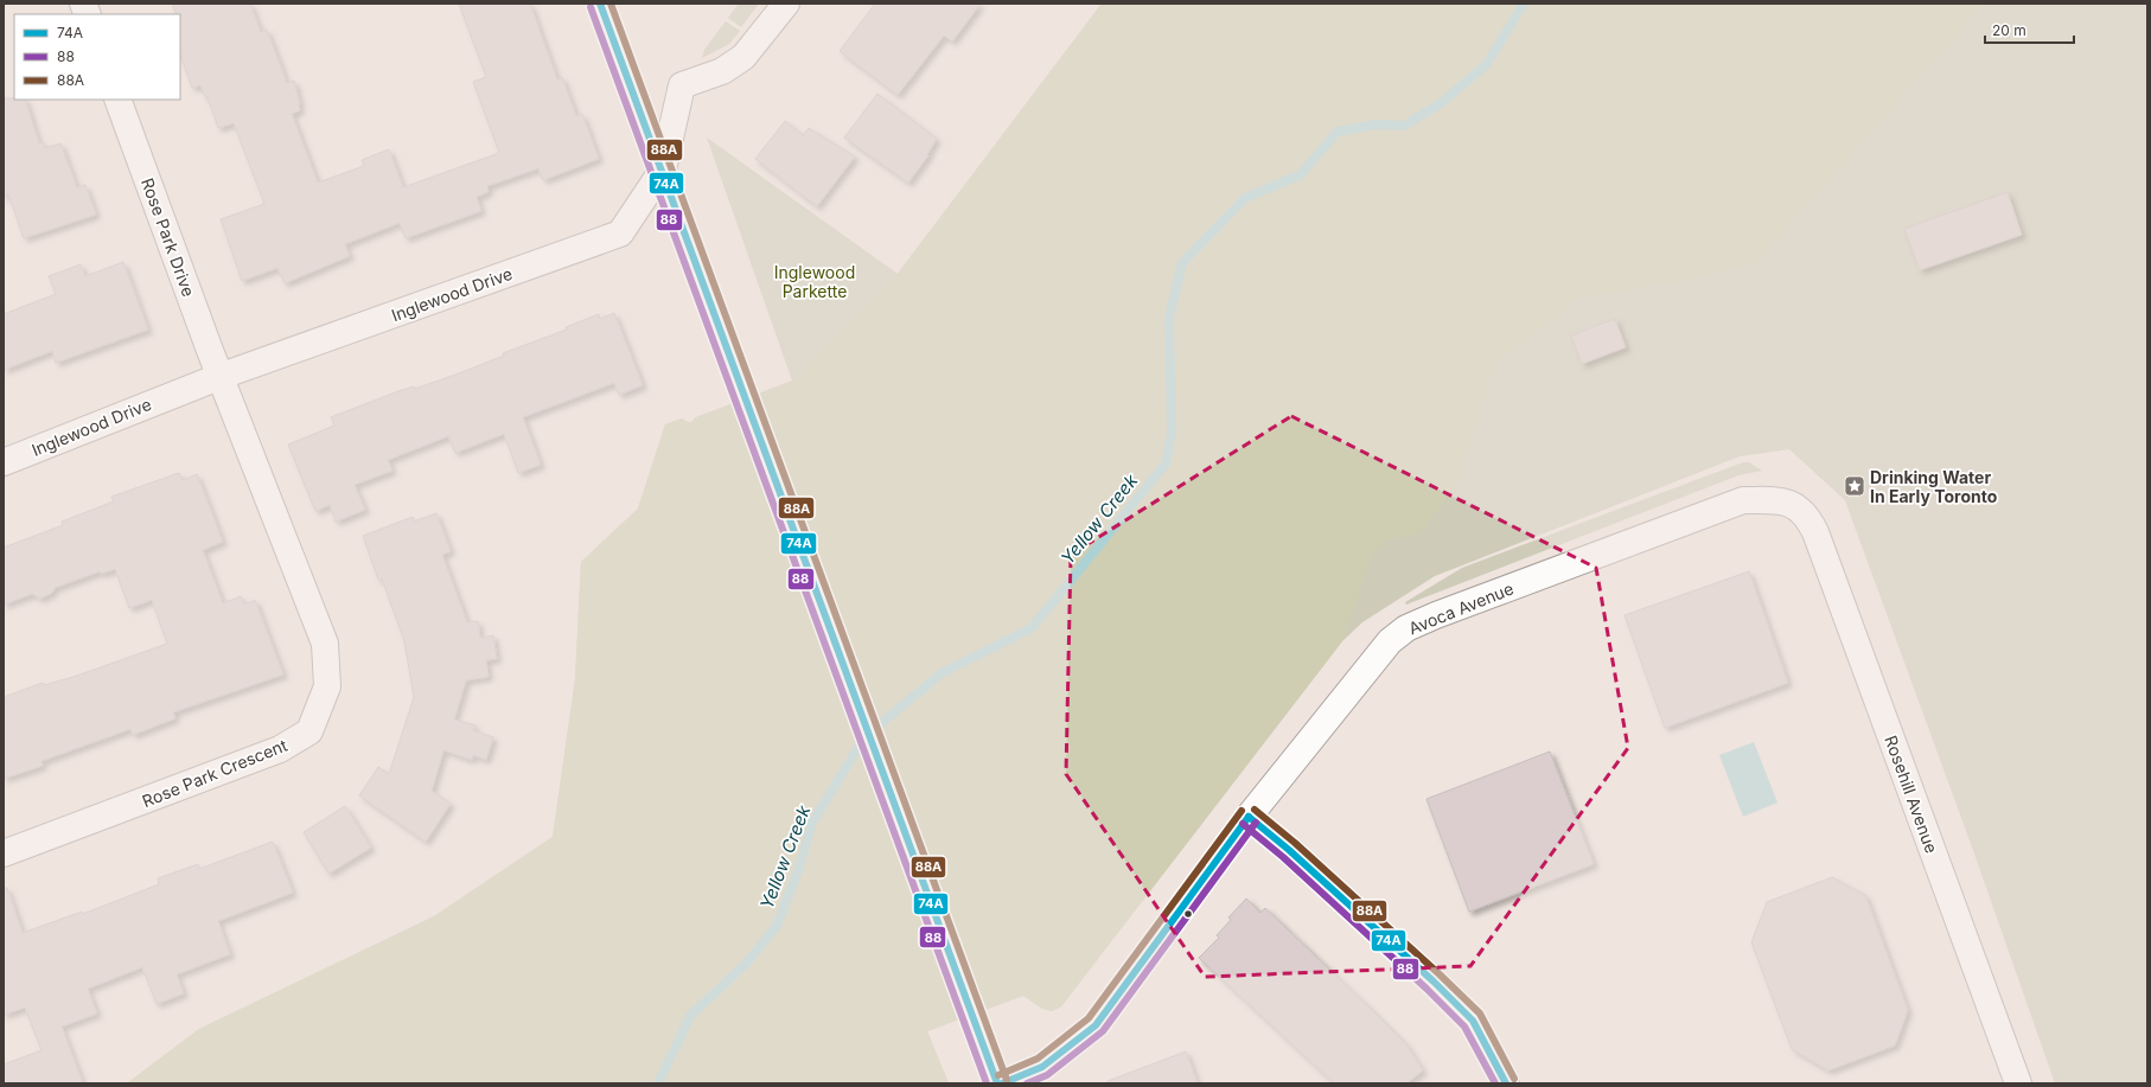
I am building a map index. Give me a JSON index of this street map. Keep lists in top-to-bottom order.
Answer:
{
  "streets": {
    "street": [
      "Rose Park Drive",
      "Inglewood Drive",
      "Avoca Avenue",
      "Rose Park Crescent",
      "Rosehill Avenue"
    ]
  },
  "crossings": [
    ["Rose Park Drive", "Inglewood Drive"],
    ["Rose Park Drive", "Rose Park Crescent"],
    ["Inglewood Drive", "Rose Park Crescent"],
    ["Avoca Avenue", "Rosehill Avenue"]
  ],
  "water": ["Yellow Creek"],
  "parks": ["Inglewood Parkette"],
  "places": {
    "place": ["Drinking Water In Early Toronto"]
  },
  "lines": ["transit line 74A", "transit line 88A", "transit line 88"],
  "legend": ["74A", "88", "88A"],
  "scale_bar": "20 m"
}
